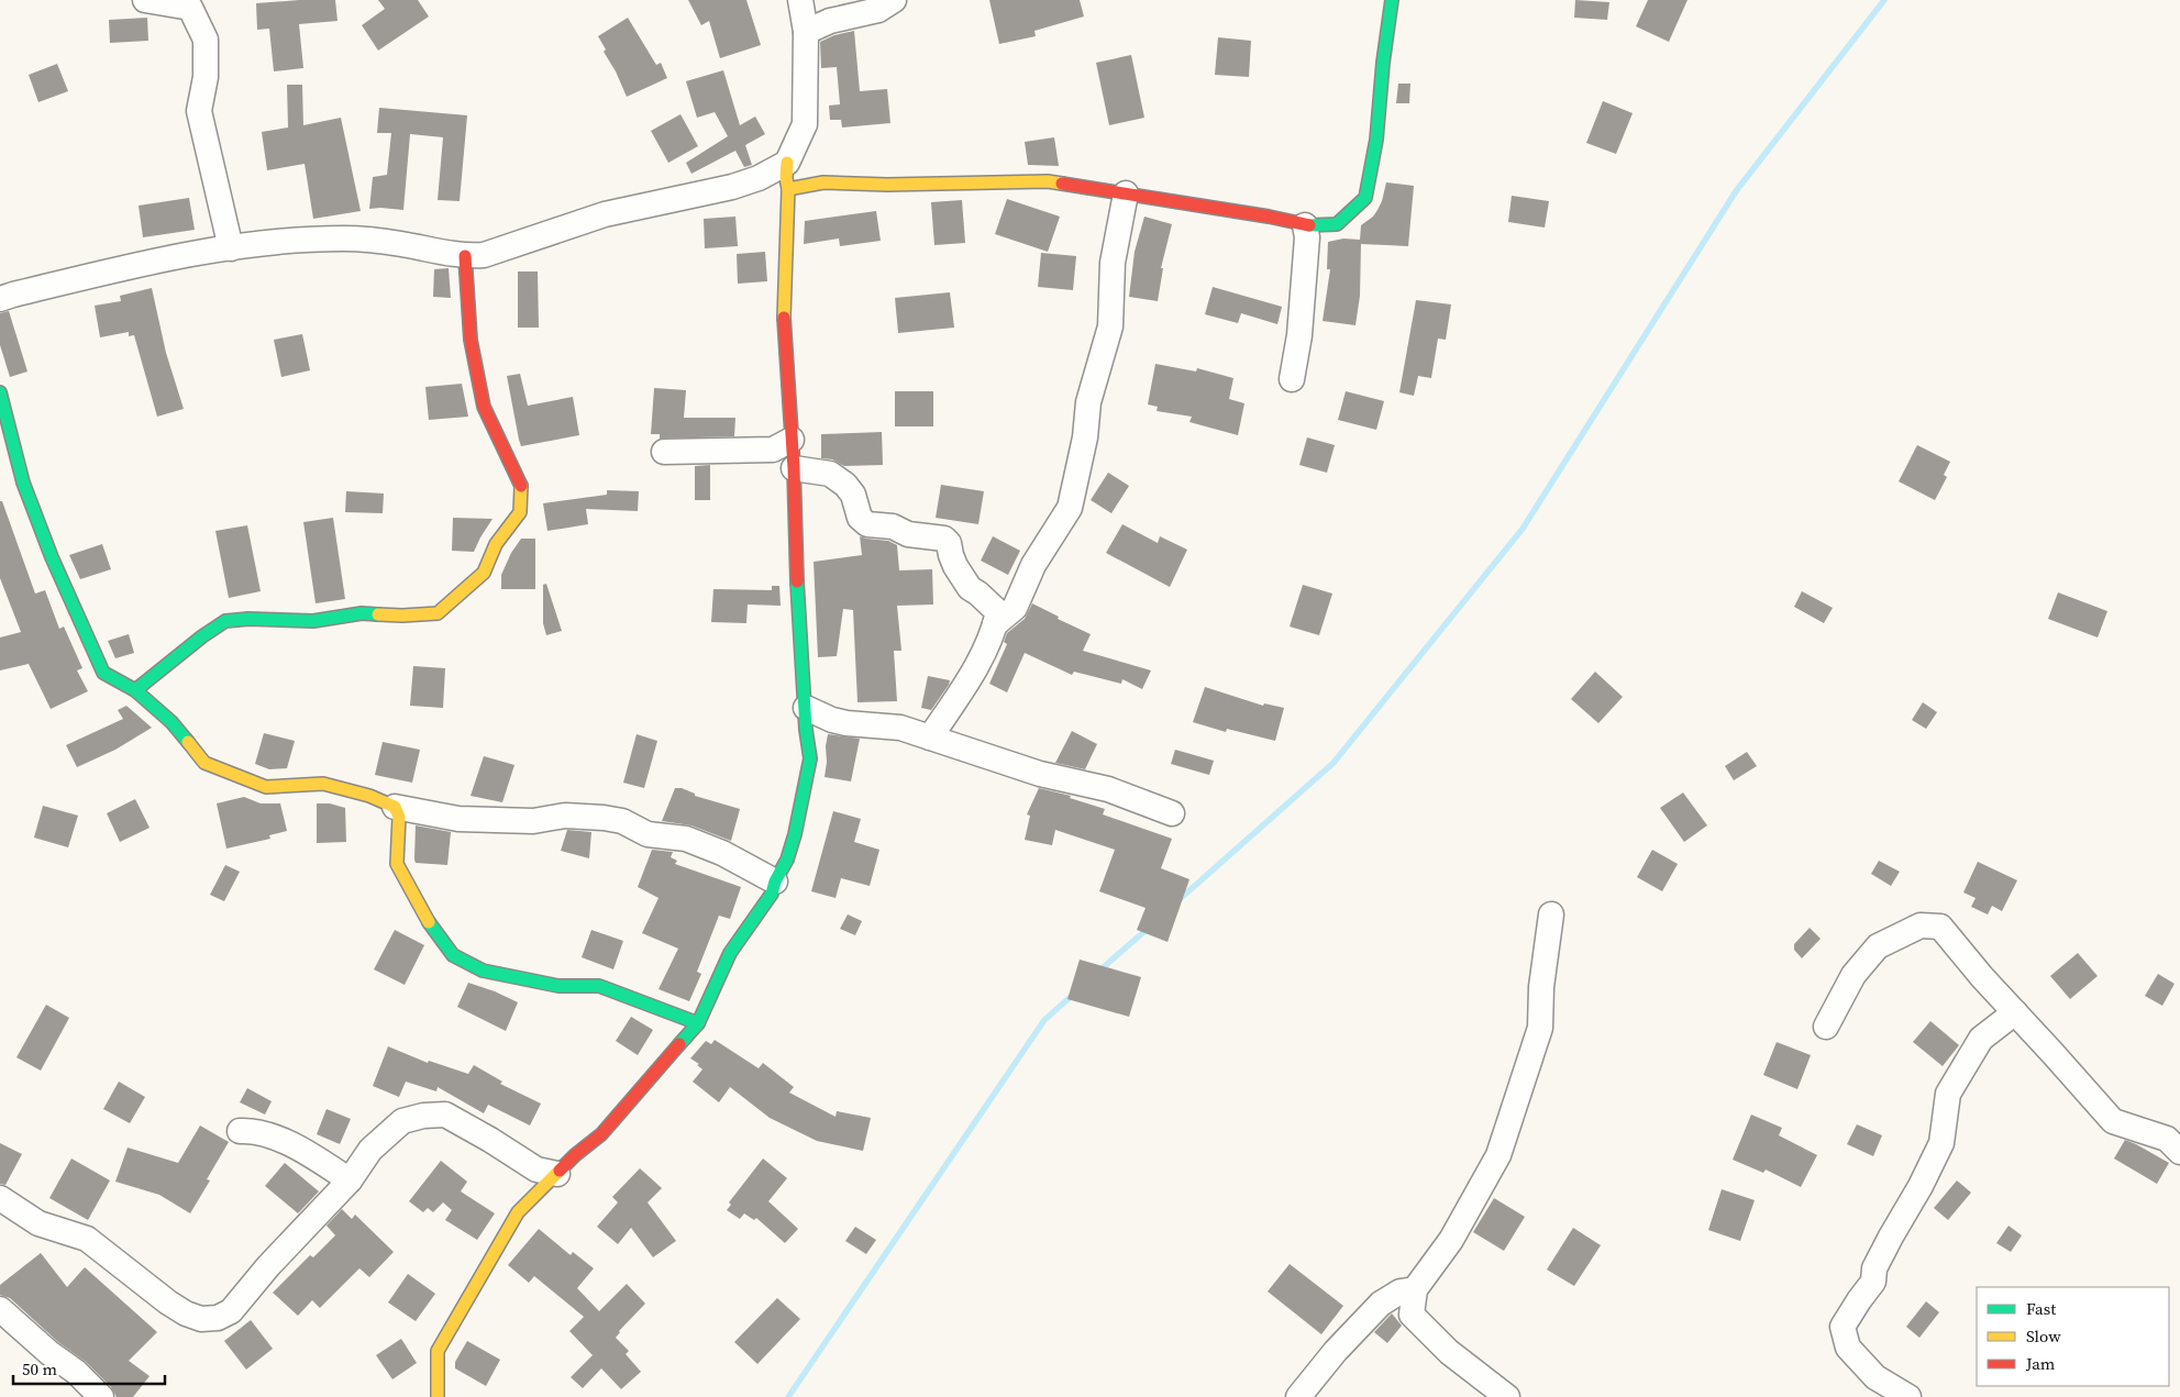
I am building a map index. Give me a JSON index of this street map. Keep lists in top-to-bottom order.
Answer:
{
  "legend": ["Fast", "Slow", "Jam"],
  "scale_bar": "50 m"
}
